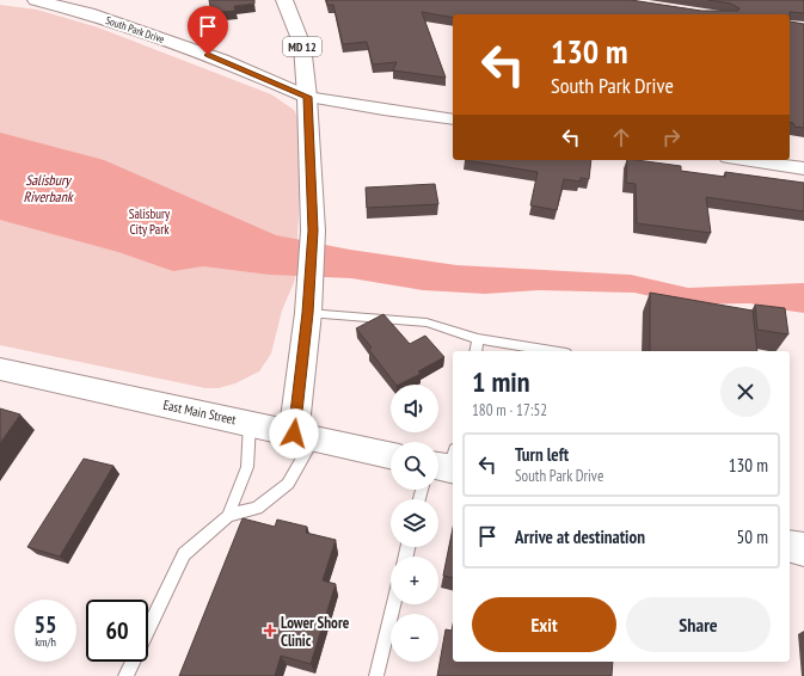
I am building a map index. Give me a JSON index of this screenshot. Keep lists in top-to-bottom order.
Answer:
{
  "streets": {
    "main road": ["South Park Drive", "MD 12", "East Main Street"]
  },
  "crossings": [
    ["South Park Drive", "MD 12"],
    ["MD 12", "East Main Street"]
  ],
  "water": ["Salisbury Riverbank"],
  "parks": ["Salisbury City Park"],
  "places": {
    "health": ["Lower Shore Clinic"]
  },
  "page": {
    "turn": ["130 m", "South Park Drive"],
    "heading": ["1 min", "180 m · 17:52"],
    "map_buttons": ["+", "−"],
    "list": [
      {
        "name": "Turn left",
        "note": "South Park Drive",
        "value": "130 m"
      },
      {
        "name": "Arrive at destination",
        "value": "50 m"
      }
    ],
    "buttons": ["Exit", "Share"],
    "speed": "55 km/h",
    "limit": "60"
  }
}
